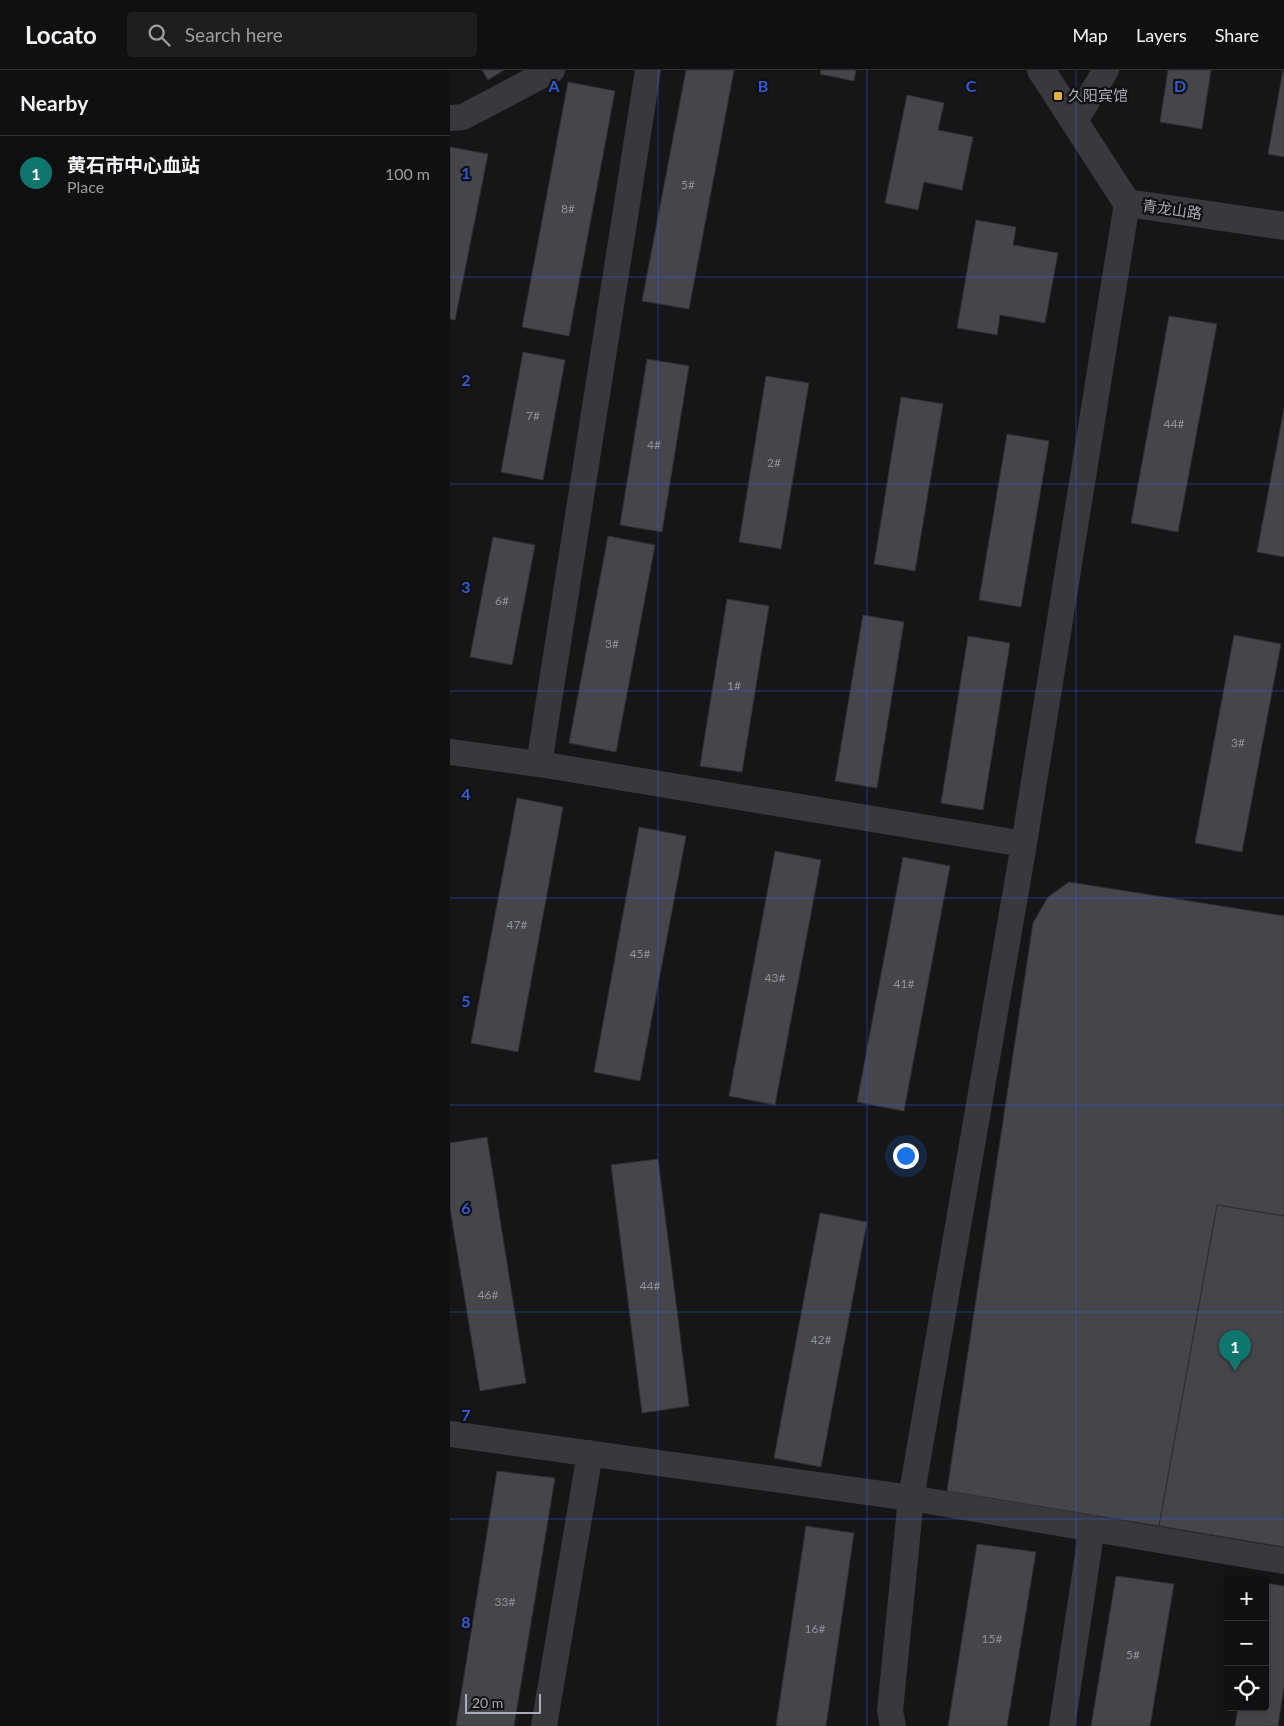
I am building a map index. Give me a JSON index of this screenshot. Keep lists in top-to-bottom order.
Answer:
{
  "streets": {
    "street": ["青龙山路"]
  },
  "places": {
    "transit": ["久阳宾馆"]
  },
  "house_numbers": [
    "5#",
    "8#",
    "7#",
    "44#",
    "4#",
    "2#",
    "6#",
    "3#",
    "1#",
    "3#",
    "47#",
    "45#",
    "43#",
    "41#",
    "44#",
    "46#",
    "42#",
    "33#",
    "16#",
    "15#",
    "5#"
  ],
  "scale_bar": "20 m",
  "page": {
    "header": "Locato",
    "search": "Search here",
    "nav": ["Map", "Layers", "Share"],
    "heading": "Nearby",
    "list": [
      {
        "mark": "1",
        "name": "黄石市中心血站",
        "note": "Place",
        "value": "100 m"
      }
    ],
    "pins": "1",
    "map_buttons": ["+", "−"],
    "scale": "20 m"
  },
  "grid": {
    "columns": [
      "A",
      "B",
      "C",
      "D"
    ],
    "rows": [
      "1",
      "2",
      "3",
      "4",
      "5",
      "6",
      "7",
      "8"
    ]
  }
}
